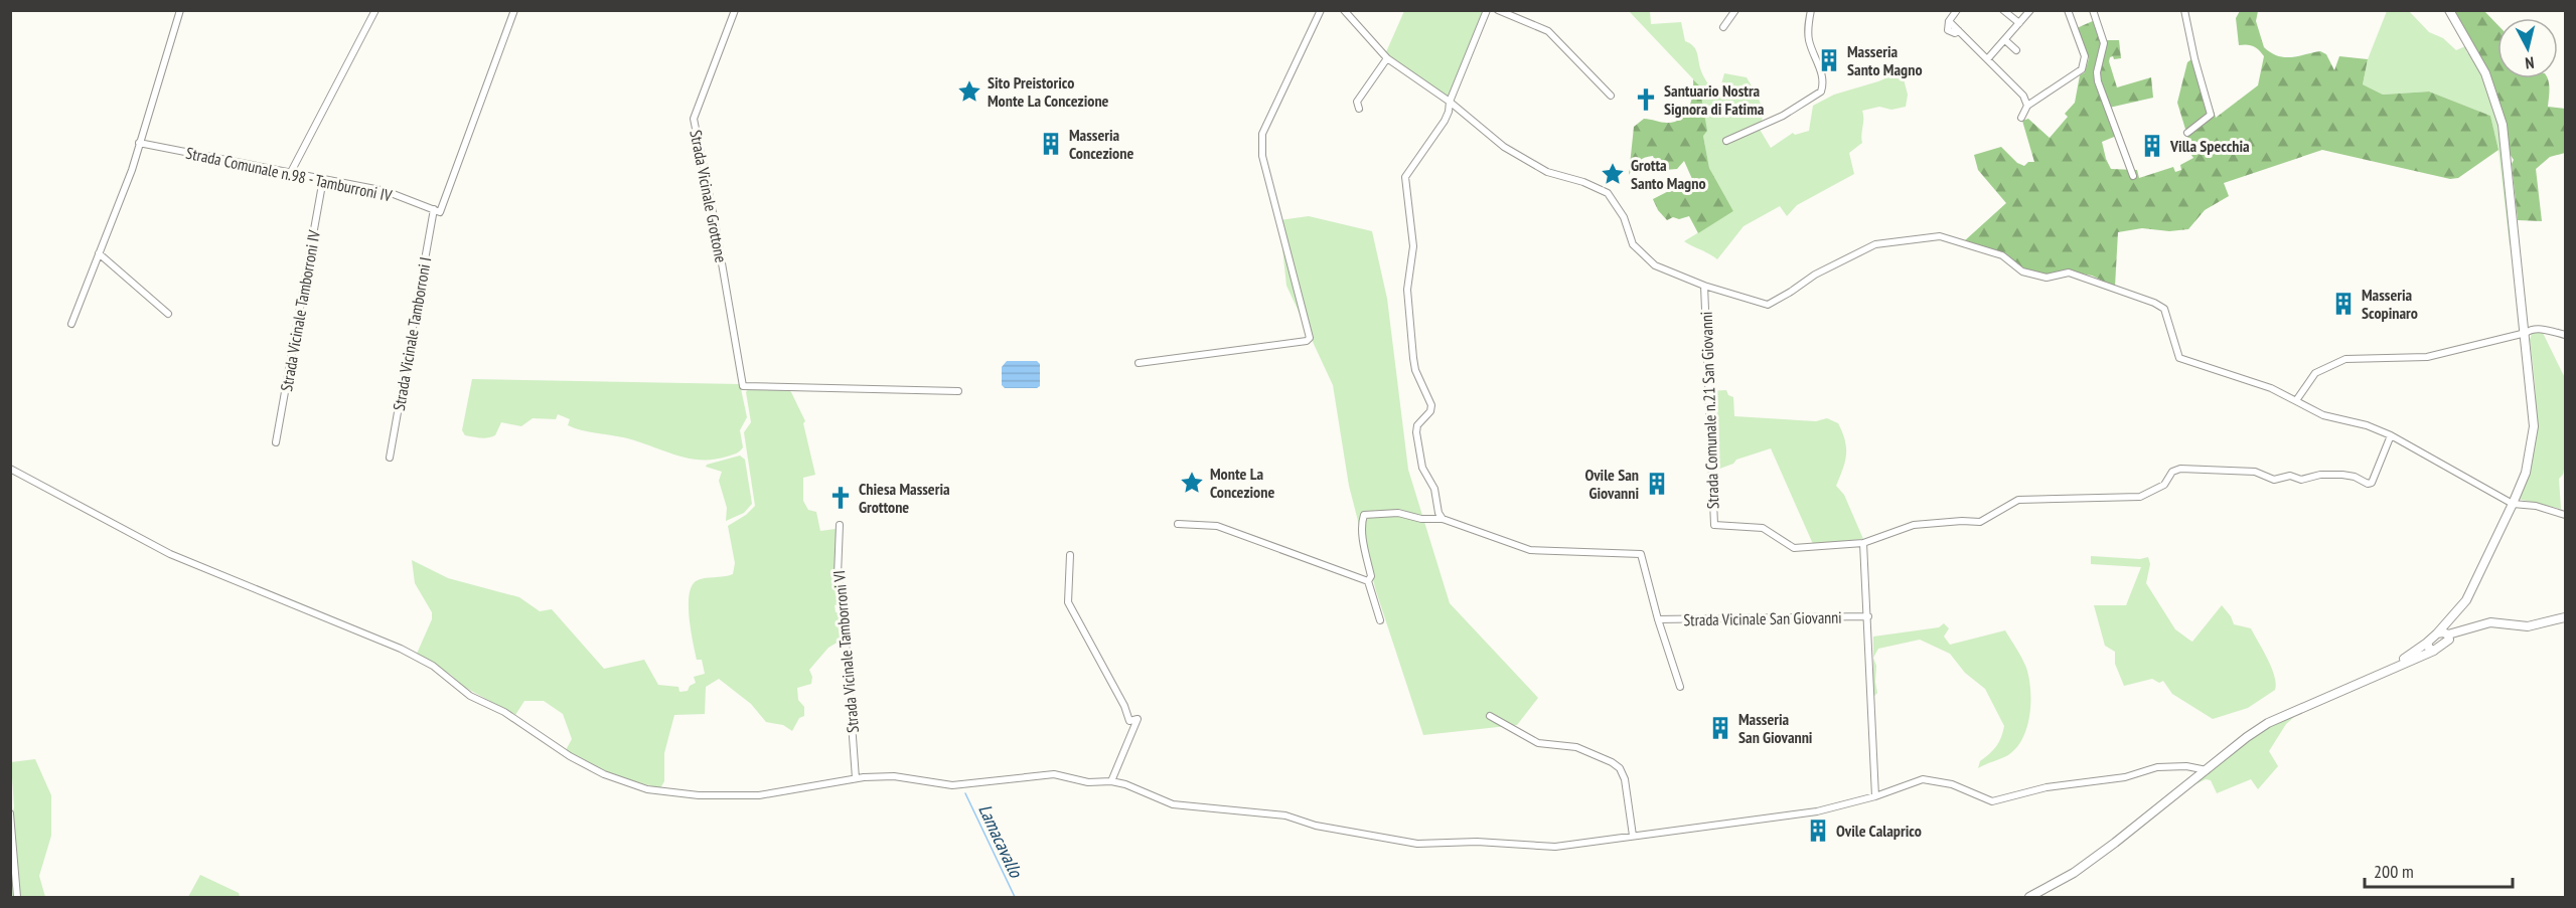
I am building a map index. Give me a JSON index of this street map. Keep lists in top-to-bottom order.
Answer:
{
  "streets": {
    "street": [
      "Strada Comunale n.98 - Tamburroni IV",
      "Strada Vicinale Grottone",
      "Strada Vicinale Tamborroni IV",
      "Strada Vicinale Tamborroni I",
      "Strada Comunale n.21 San Giovanni",
      "Strada Vicinale San Giovanni",
      "Strada Vicinale Tamborroni VI"
    ]
  },
  "crossings": [
    ["Strada Comunale n.98 - Tamburroni IV", "Strada Vicinale Tamborroni IV"],
    ["Strada Comunale n.98 - Tamburroni IV", "Strada Vicinale Tamborroni I"]
  ],
  "water": ["Lamacavallo"],
  "places": {
    "building": [
      "Masseria Santo Magno",
      "Masseria Concezione",
      "Villa Specchia",
      "Masseria Scopinaro",
      "Ovile San Giovanni",
      "Masseria San Giovanni",
      "Ovile Calaprico"
    ],
    "place": ["Sito Preistorico Monte La Concezione", "Grotta Santo Magno", "Monte La Concezione"],
    "church": ["Santuario Nostra Signora di Fatima", "Chiesa Masseria Grottone"]
  },
  "scale_bar": "200 m",
  "north": "bottom"
}
